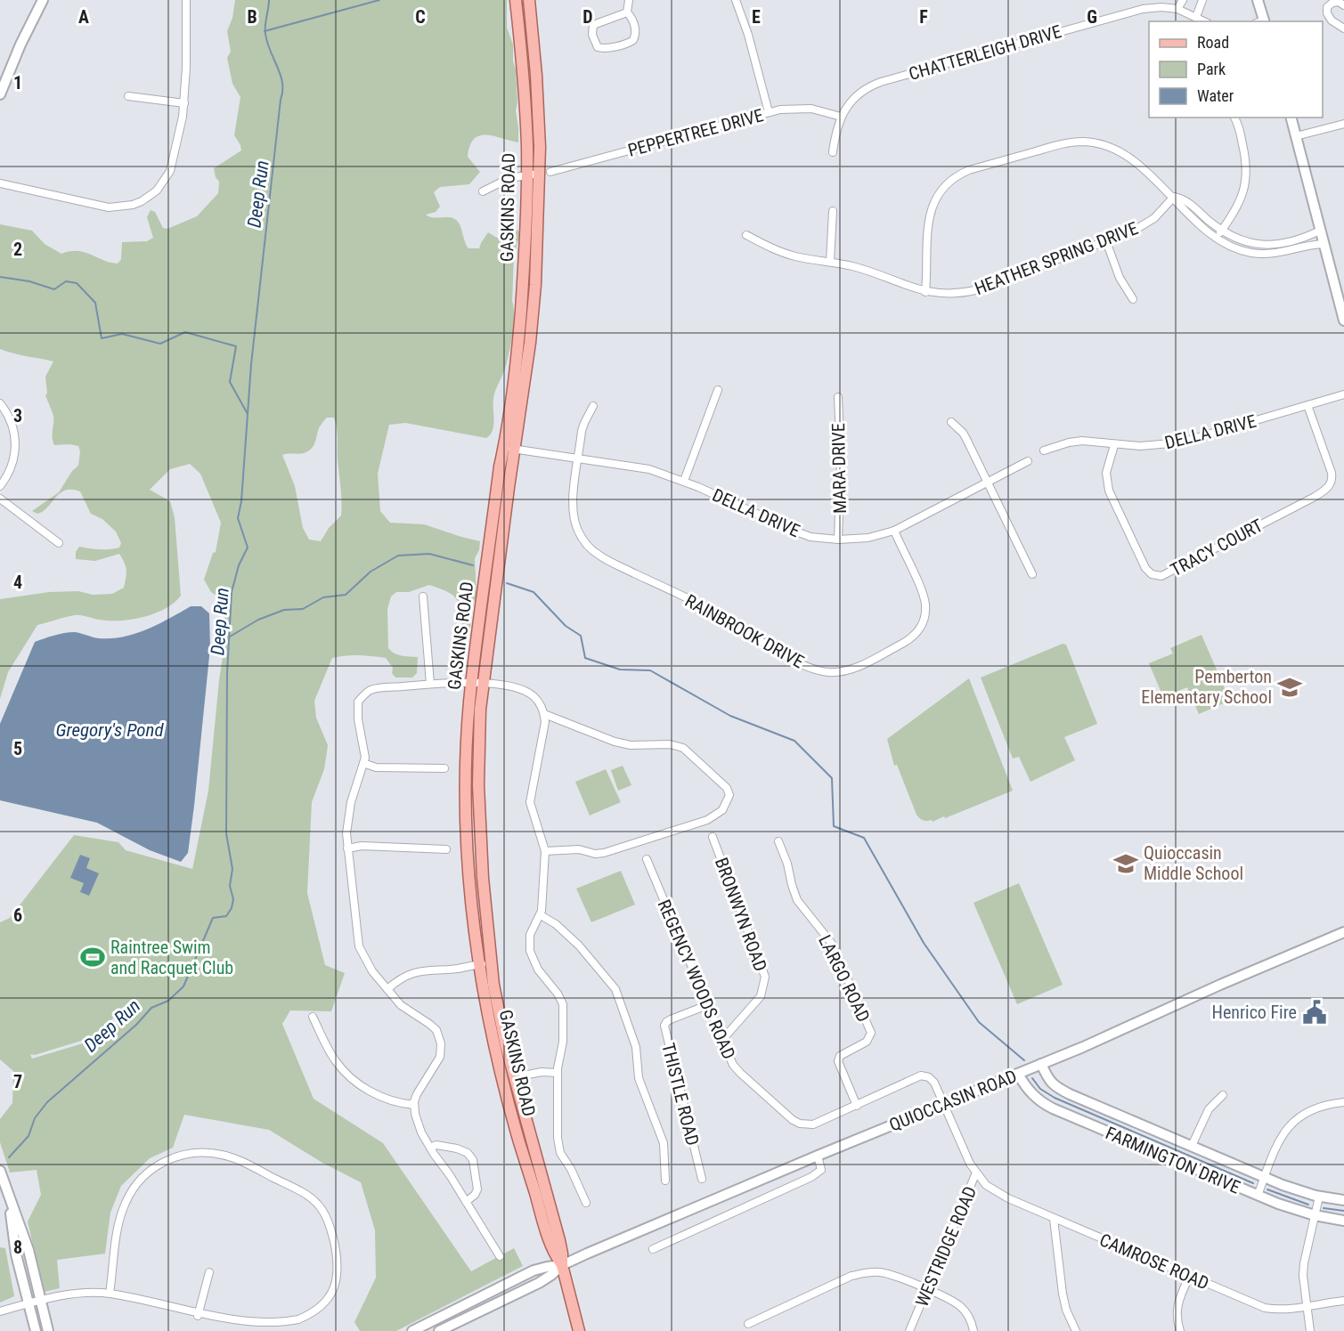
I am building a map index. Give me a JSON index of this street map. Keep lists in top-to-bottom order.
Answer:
{
  "streets": {
    "main road": ["GASKINS ROAD"],
    "street": [
      "CHATTERLEIGH DRIVE",
      "PEPPERTREE DRIVE",
      "HEATHER SPRING DRIVE",
      "DELLA DRIVE",
      "MARA DRIVE",
      "TRACY COURT",
      "RAINBROOK DRIVE",
      "BRONWYN ROAD",
      "LARGO ROAD",
      "REGENCY WOODS ROAD",
      "THISTLE ROAD",
      "QUIOCCASIN ROAD",
      "FARMINGTON DRIVE",
      "WESTRIDGE ROAD",
      "CAMROSE ROAD"
    ]
  },
  "crossings": [
    ["CHATTERLEIGH DRIVE", "PEPPERTREE DRIVE"],
    ["GASKINS ROAD", "DELLA DRIVE"],
    ["GASKINS ROAD", "QUIOCCASIN ROAD"],
    ["DELLA DRIVE", "MARA DRIVE"],
    ["DELLA DRIVE", "TRACY COURT"],
    ["DELLA DRIVE", "RAINBROOK DRIVE"],
    ["BRONWYN ROAD", "REGENCY WOODS ROAD"],
    ["LARGO ROAD", "REGENCY WOODS ROAD"],
    ["REGENCY WOODS ROAD", "THISTLE ROAD"],
    ["REGENCY WOODS ROAD", "QUIOCCASIN ROAD"],
    ["REGENCY WOODS ROAD", "WESTRIDGE ROAD"],
    ["QUIOCCASIN ROAD", "FARMINGTON DRIVE"],
    ["QUIOCCASIN ROAD", "WESTRIDGE ROAD"],
    ["WESTRIDGE ROAD", "CAMROSE ROAD"]
  ],
  "water": ["Deep Run", "Gregory's Pond"],
  "places": {
    "school or university": ["Pemberton Elementary School", "Quioccasin Middle School"],
    "sports": ["Raintree Swim and Racquet Club"],
    "public building": ["Henrico Fire"]
  },
  "legend": ["Road", "Park", "Water"],
  "grid": {
    "columns": [
      "A",
      "B",
      "C",
      "D",
      "E",
      "F",
      "G"
    ],
    "rows": [
      "1",
      "2",
      "3",
      "4",
      "5",
      "6",
      "7",
      "8"
    ]
  }
}
